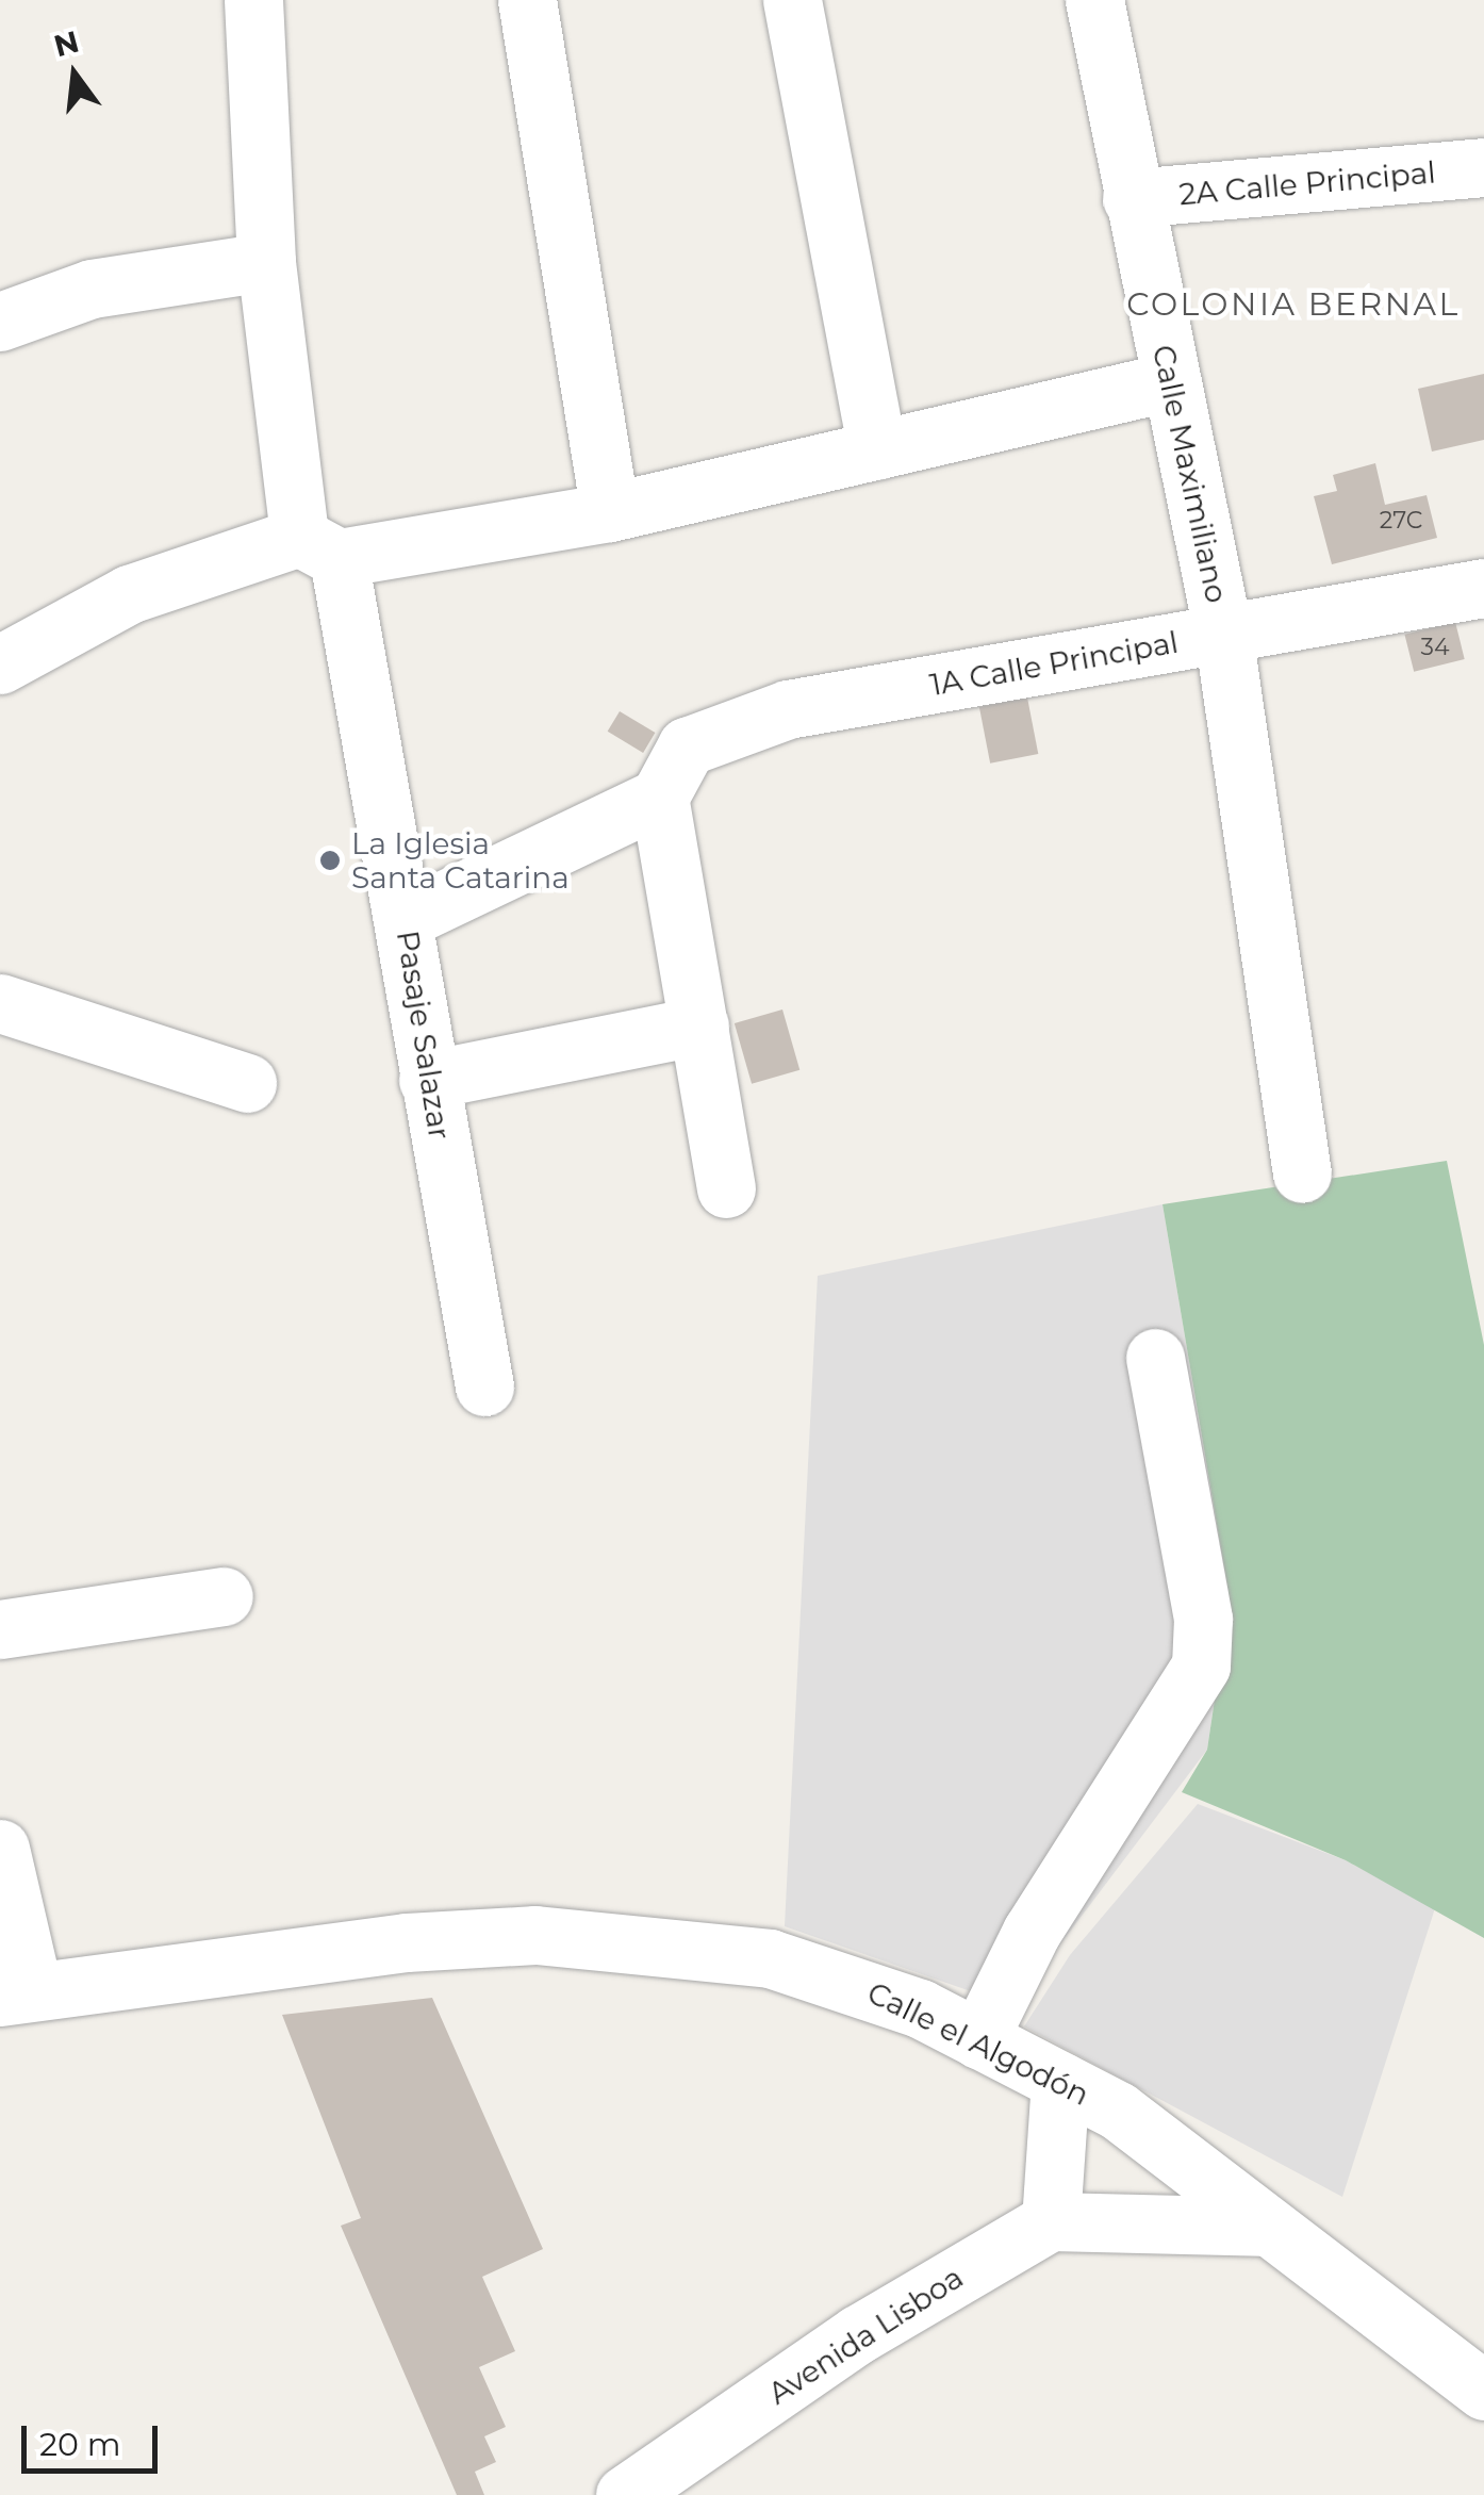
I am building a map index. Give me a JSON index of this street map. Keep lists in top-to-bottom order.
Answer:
{
  "streets": {
    "street": [
      "2A Calle Principal",
      "Calle Maximiliano",
      "1A Calle Principal",
      "Pasaje Salazar",
      "Calle el Algodón",
      "Avenida Lisboa"
    ]
  },
  "crossings": [
    ["2A Calle Principal", "Calle Maximiliano"],
    ["Calle Maximiliano", "1A Calle Principal"]
  ],
  "districts": ["COLONIA BERNAL"],
  "places": ["La Iglesia Santa Catarina"],
  "house_numbers": ["27C", "34"],
  "scale_bar": "20 m",
  "north": "top"
}
